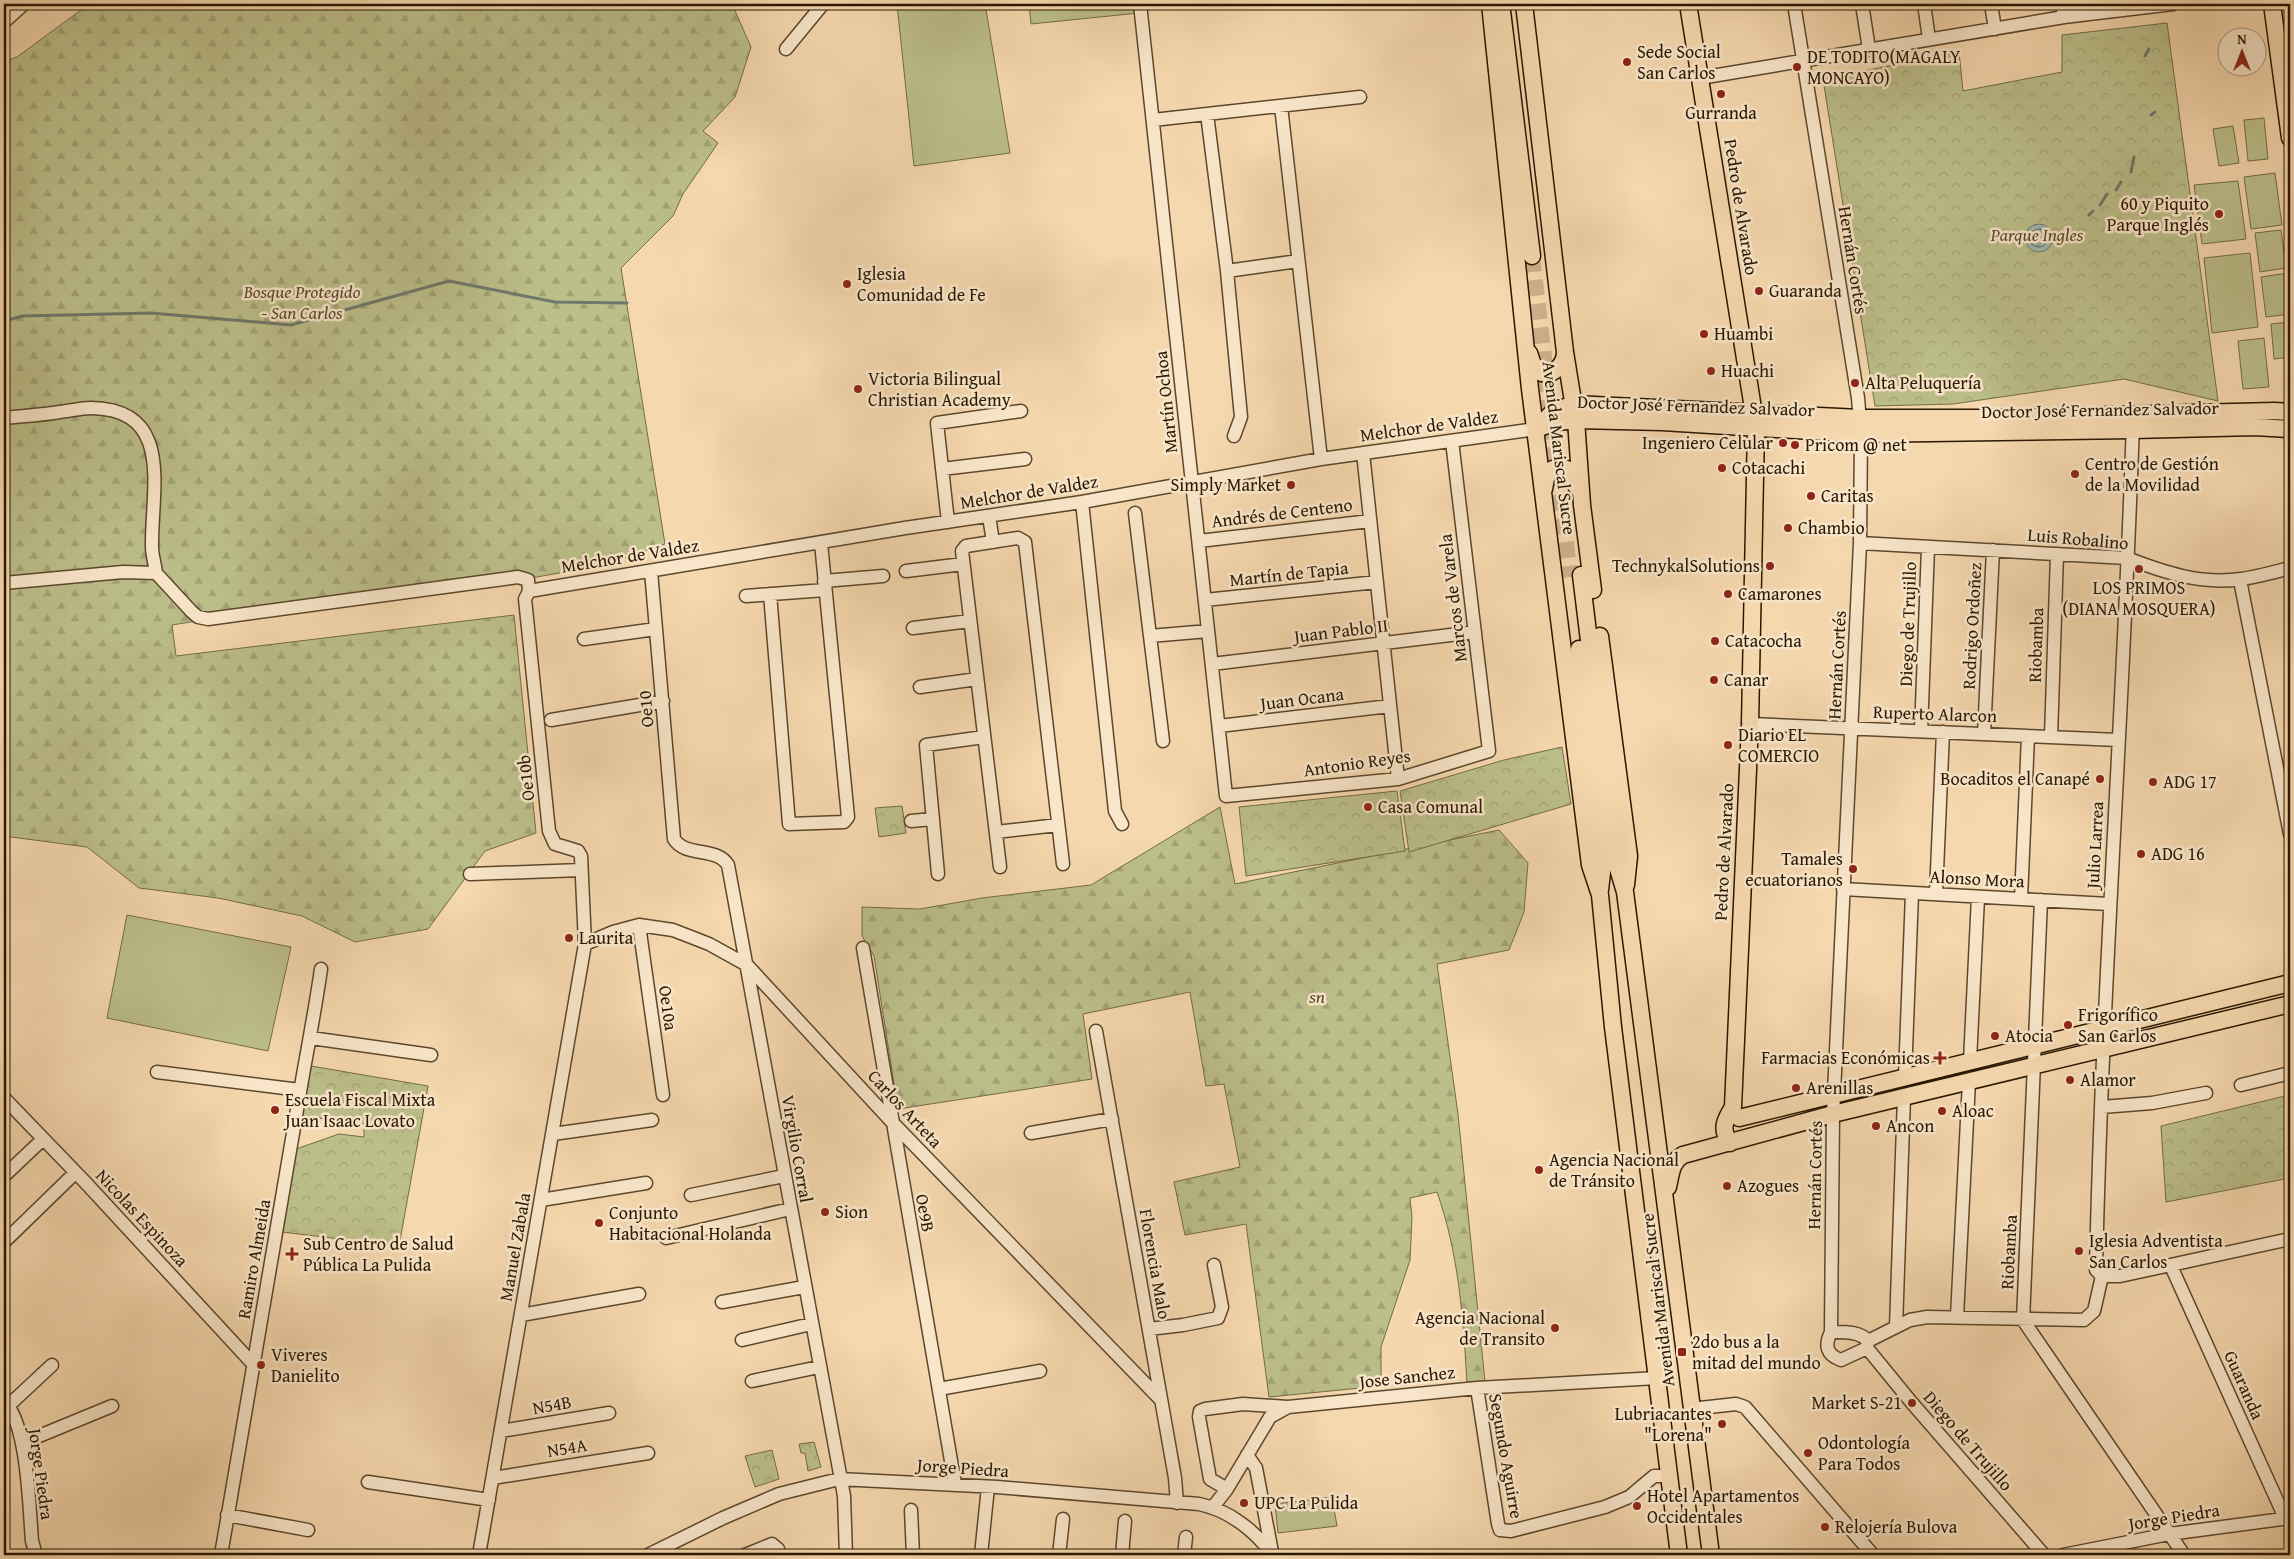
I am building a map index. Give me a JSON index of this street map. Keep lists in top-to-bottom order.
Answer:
{
  "streets": {
    "main road": ["Pedro de Alvarado", "Doctor José Fernandez Salvador", "Avenida Mariscal Sucre"],
    "street": [
      "Hernán Cortés",
      "Martín Ochoa",
      "Melchor de Valdez",
      "Andrés de Centeno",
      "Luis Robalino",
      "Martín de Tapia",
      "Marcos de Varela",
      "Diego de Trujillo",
      "Rodrigo Ordoñez",
      "Juan Pablo II",
      "Riobamba",
      "Juan Ocana",
      "Oe10",
      "Ruperto Alarcon",
      "Antonio Reyes",
      "Oe10b",
      "Julio Larrea",
      "Alonso Mora",
      "Oe10a",
      "Carlos Arteta",
      "Virgilio Corral",
      "Oe9B",
      "Nicolas Espinoza",
      "Manuel Zabala",
      "Ramiro Almeida",
      "Florencia Malo",
      "Jose Sanchez",
      "Guaranda",
      "N54B",
      "N54A",
      "Segundo Aguirre",
      "Jorge Piedra"
    ]
  },
  "crossings": [
    ["Pedro de Alvarado", "Doctor José Fernandez Salvador"],
    ["Pedro de Alvarado", "Ruperto Alarcon"],
    ["Hernán Cortés", "Doctor José Fernandez Salvador"],
    ["Hernán Cortés", "Luis Robalino"],
    ["Hernán Cortés", "Diego de Trujillo"],
    ["Hernán Cortés", "Ruperto Alarcon"],
    ["Hernán Cortés", "Alonso Mora"],
    ["Martín Ochoa", "Melchor de Valdez"],
    ["Martín Ochoa", "Andrés de Centeno"],
    ["Martín Ochoa", "Martín de Tapia"],
    ["Martín Ochoa", "Juan Pablo II"],
    ["Martín Ochoa", "Juan Ocana"],
    ["Martín Ochoa", "Antonio Reyes"],
    ["Doctor José Fernandez Salvador", "Melchor de Valdez"],
    ["Doctor José Fernandez Salvador", "Avenida Mariscal Sucre"],
    ["Doctor José Fernandez Salvador", "Julio Larrea"],
    ["Melchor de Valdez", "Avenida Mariscal Sucre"],
    ["Melchor de Valdez", "Marcos de Varela"],
    ["Melchor de Valdez", "Oe10"],
    ["Melchor de Valdez", "Oe10b"],
    ["Avenida Mariscal Sucre", "Jose Sanchez"],
    ["Avenida Mariscal Sucre", "Segundo Aguirre"],
    ["Luis Robalino", "Diego de Trujillo"],
    ["Luis Robalino", "Rodrigo Ordoñez"],
    ["Luis Robalino", "Riobamba"],
    ["Luis Robalino", "Julio Larrea"],
    ["Marcos de Varela", "Juan Pablo II"],
    ["Marcos de Varela", "Antonio Reyes"],
    ["Diego de Trujillo", "Ruperto Alarcon"],
    ["Rodrigo Ordoñez", "Ruperto Alarcon"],
    ["Riobamba", "Ruperto Alarcon"],
    ["Riobamba", "Alonso Mora"],
    ["Oe10", "Virgilio Corral"],
    ["Ruperto Alarcon", "Julio Larrea"],
    ["Oe10b", "Carlos Arteta"],
    ["Oe10b", "Manuel Zabala"],
    ["Julio Larrea", "Alonso Mora"],
    ["Oe10a", "Carlos Arteta"],
    ["Carlos Arteta", "Virgilio Corral"],
    ["Carlos Arteta", "Oe9B"],
    ["Carlos Arteta", "Manuel Zabala"],
    ["Carlos Arteta", "Florencia Malo"],
    ["Virgilio Corral", "Jorge Piedra"],
    ["Oe9B", "Jorge Piedra"],
    ["Nicolas Espinoza", "Ramiro Almeida"],
    ["Manuel Zabala", "N54B"],
    ["Manuel Zabala", "N54A"],
    ["Florencia Malo", "Jorge Piedra"],
    ["Jose Sanchez", "Segundo Aguirre"],
    ["Jose Sanchez", "Jorge Piedra"],
    ["Guaranda", "Jorge Piedra"]
  ],
  "parks": ["Parque Ingles", "Bosque Protegido - San Carlos", "sn"],
  "places": {
    "other": [
      "Sede Social San Carlos",
      "DE TODITO(MAGALY MONCAYO)",
      "Gurranda",
      "60 y Piquito Parque Inglés",
      "Iglesia Comunidad de Fe",
      "Guaranda",
      "Huambi",
      "Huachi",
      "Alta Peluquería",
      "Victoria Bilingual Christian Academy",
      "Ingeniero Celular",
      "Pricom @ net",
      "Cotacachi",
      "Centro de Gestión de la Movilidad",
      "Simply Market",
      "Caritas",
      "Chambio",
      "TechnykalSolutions",
      "LOS PRIMOS (DIANA MOSQUERA)",
      "Camarones",
      "Catacocha",
      "Canar",
      "Diario EL COMERCIO",
      "Bocaditos el Canapé",
      "ADG 17",
      "Casa Comunal",
      "ADG 16",
      "Tamales ecuatorianos",
      "Laurita",
      "Frigorífico San Carlos",
      "Atocia",
      "Alamor",
      "Arenillas",
      "Escuela Fiscal Mixta Juan Isaac Lovato",
      "Aloac",
      "Ancon",
      "Agencia Nacional de Tránsito",
      "Azogues",
      "Sion",
      "Conjunto Habitacional Holanda",
      "Iglesia Adventista San Carlos",
      "Agencia Nacional de Transito",
      "Viveres Danielito",
      "Market S-21",
      "Lubriacantes \"Lorena\"",
      "Odontología Para Todos",
      "UPC La Pulida",
      "Hotel Apartamentos Occidentales",
      "Relojería Bulova"
    ],
    "health": ["Farmacias Económicas", "Sub Centro de Salud Pública La Pulida"],
    "transit": ["2do bus a la mitad del mundo"]
  },
  "north": "top"
}
